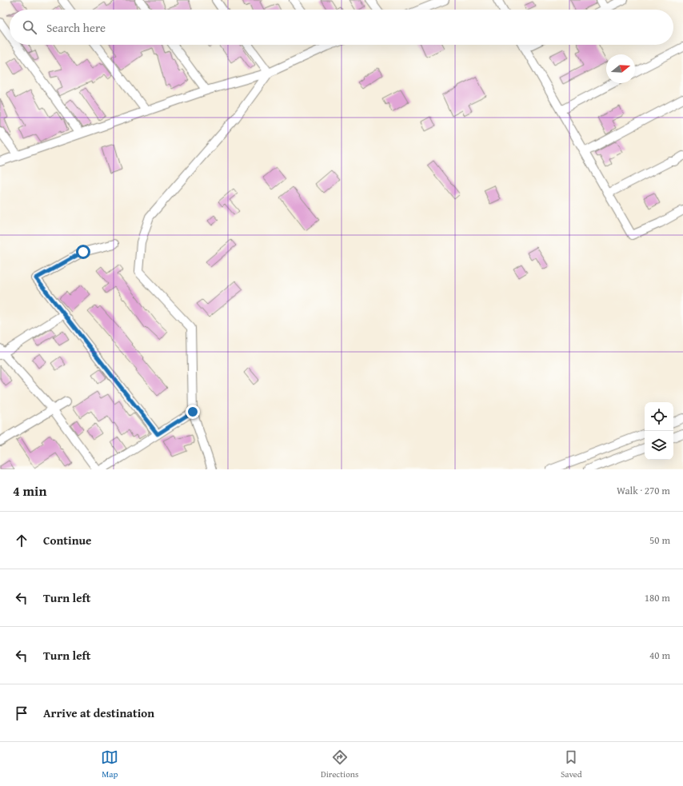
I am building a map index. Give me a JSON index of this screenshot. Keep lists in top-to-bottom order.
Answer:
{
  "north": "right",
  "page": {
    "search": "Search here",
    "heading": ["4 min", "Walk · 270 m"],
    "list": [
      ["Continue", "50 m"],
      ["Turn left", "180 m"],
      ["Turn left", "40 m"],
      "Arrive at destination"
    ],
    "nav": ["Map", "Directions", "Saved"]
  }
}
